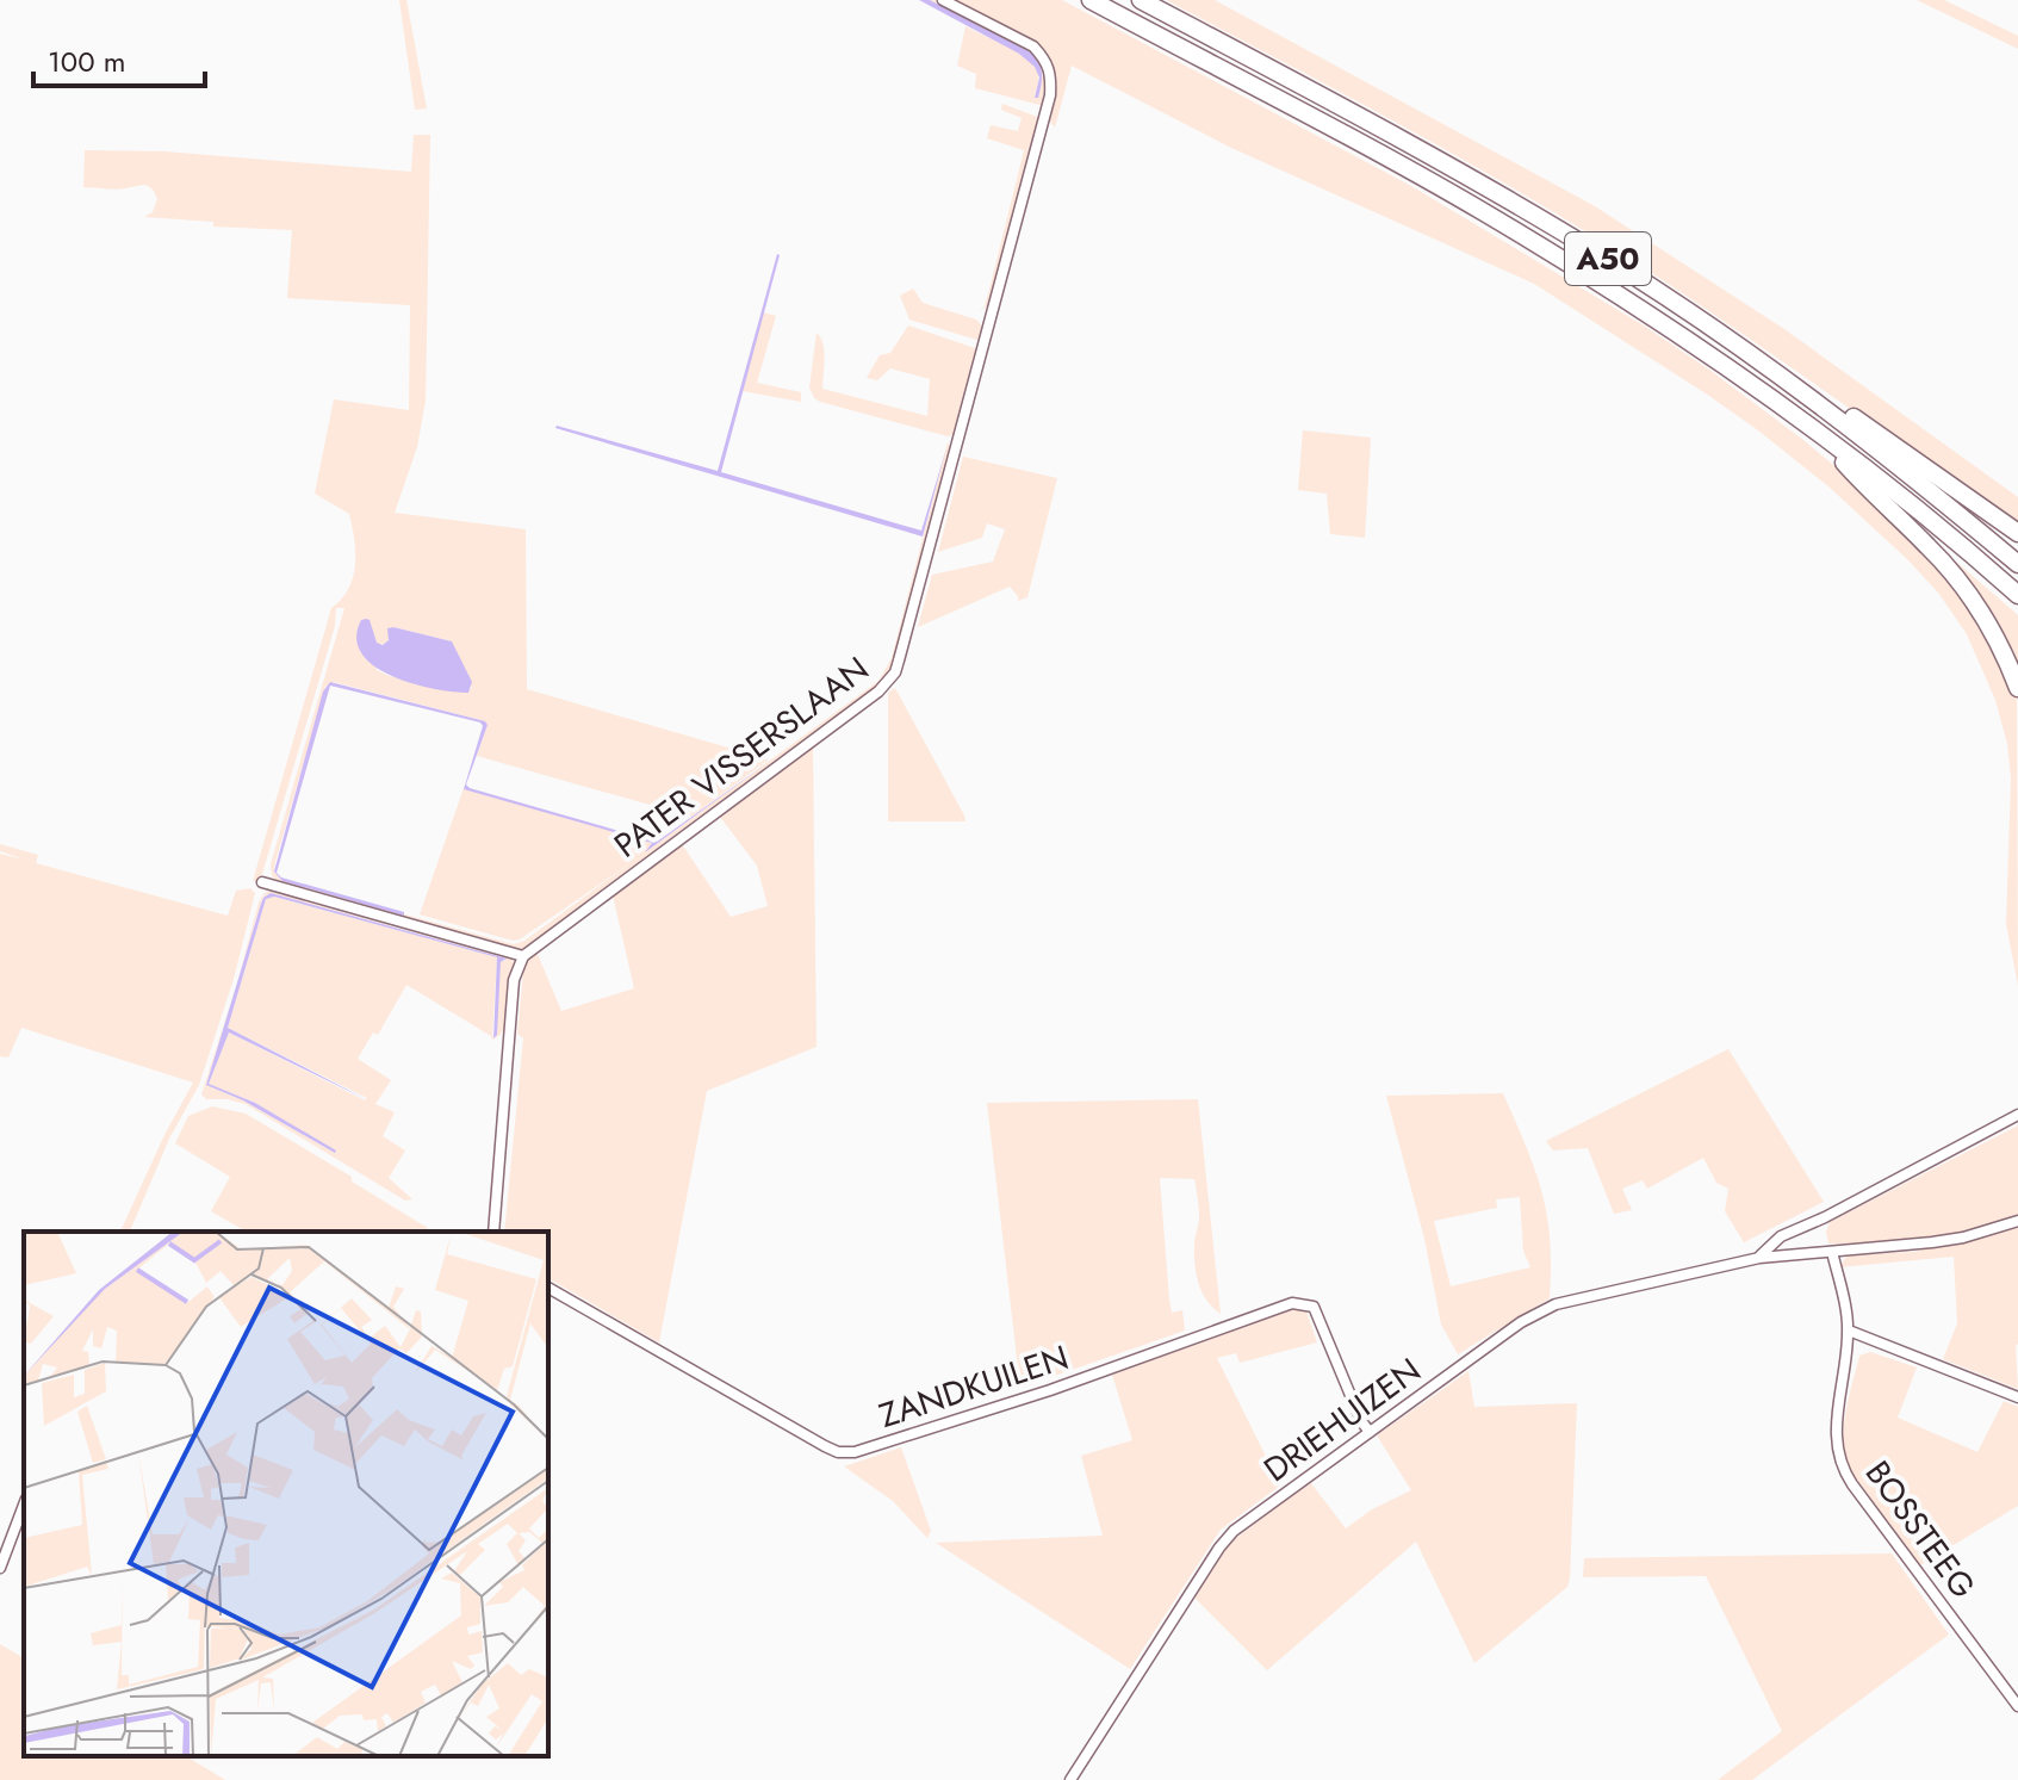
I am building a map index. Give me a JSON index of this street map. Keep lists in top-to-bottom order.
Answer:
{
  "streets": {
    "highway": ["A50"],
    "street": [
      "PATER VISSERSLAAN",
      "ZANDKUILEN",
      "DRIEHUIZEN",
      "BOSSTEEG"
    ]
  },
  "crossings": [
    ["ZANDKUILEN", "DRIEHUIZEN"],
    ["DRIEHUIZEN", "BOSSTEEG"]
  ],
  "scale_bar": "100 m"
}
